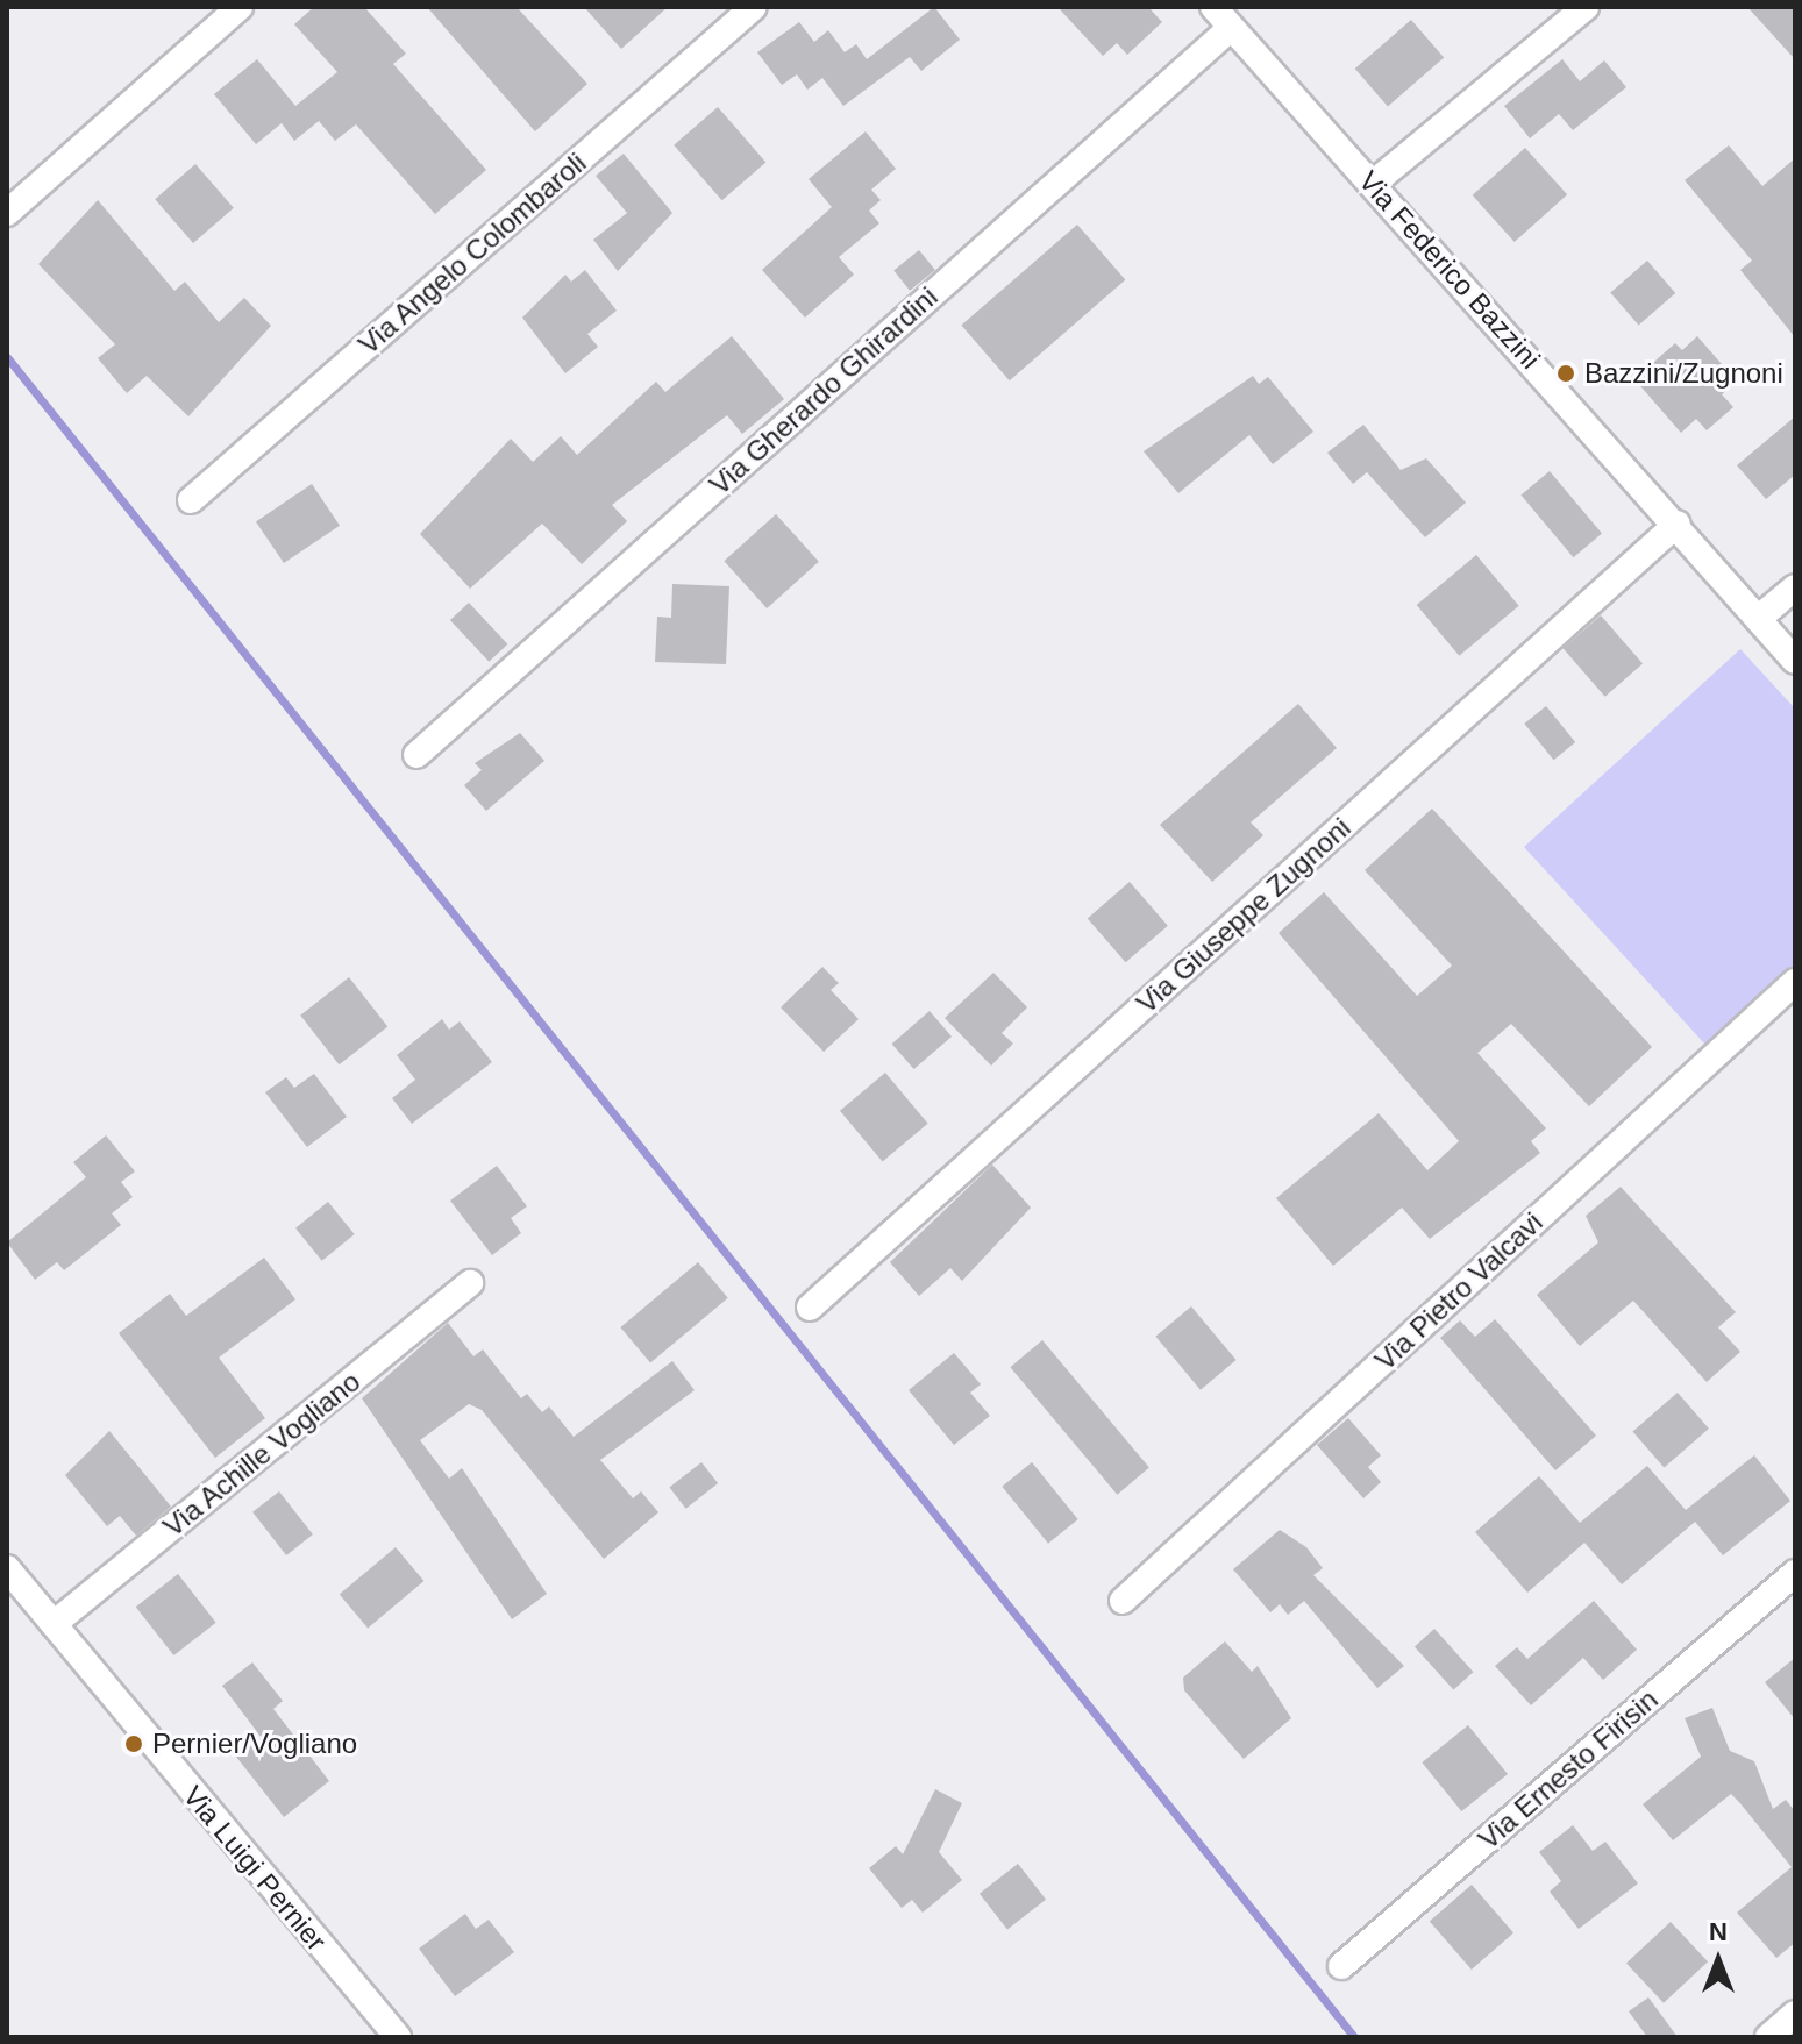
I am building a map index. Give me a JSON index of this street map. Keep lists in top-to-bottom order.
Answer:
{
  "streets": {
    "street": [
      "Via Angelo Colombaroli",
      "Via Federico Bazzini",
      "Via Gherardo Ghirardini",
      "Via Giuseppe Zugnoni",
      "Via Pietro Valcavi",
      "Via Achille Vogliano",
      "Via Ernesto Firisin",
      "Via Luigi Pernier"
    ]
  },
  "crossings": [
    ["Via Federico Bazzini", "Via Gherardo Ghirardini"],
    ["Via Federico Bazzini", "Via Giuseppe Zugnoni"],
    ["Via Achille Vogliano", "Via Luigi Pernier"]
  ],
  "places": ["Bazzini/Zugnoni", "Pernier/Vogliano"],
  "north": "top"
}
